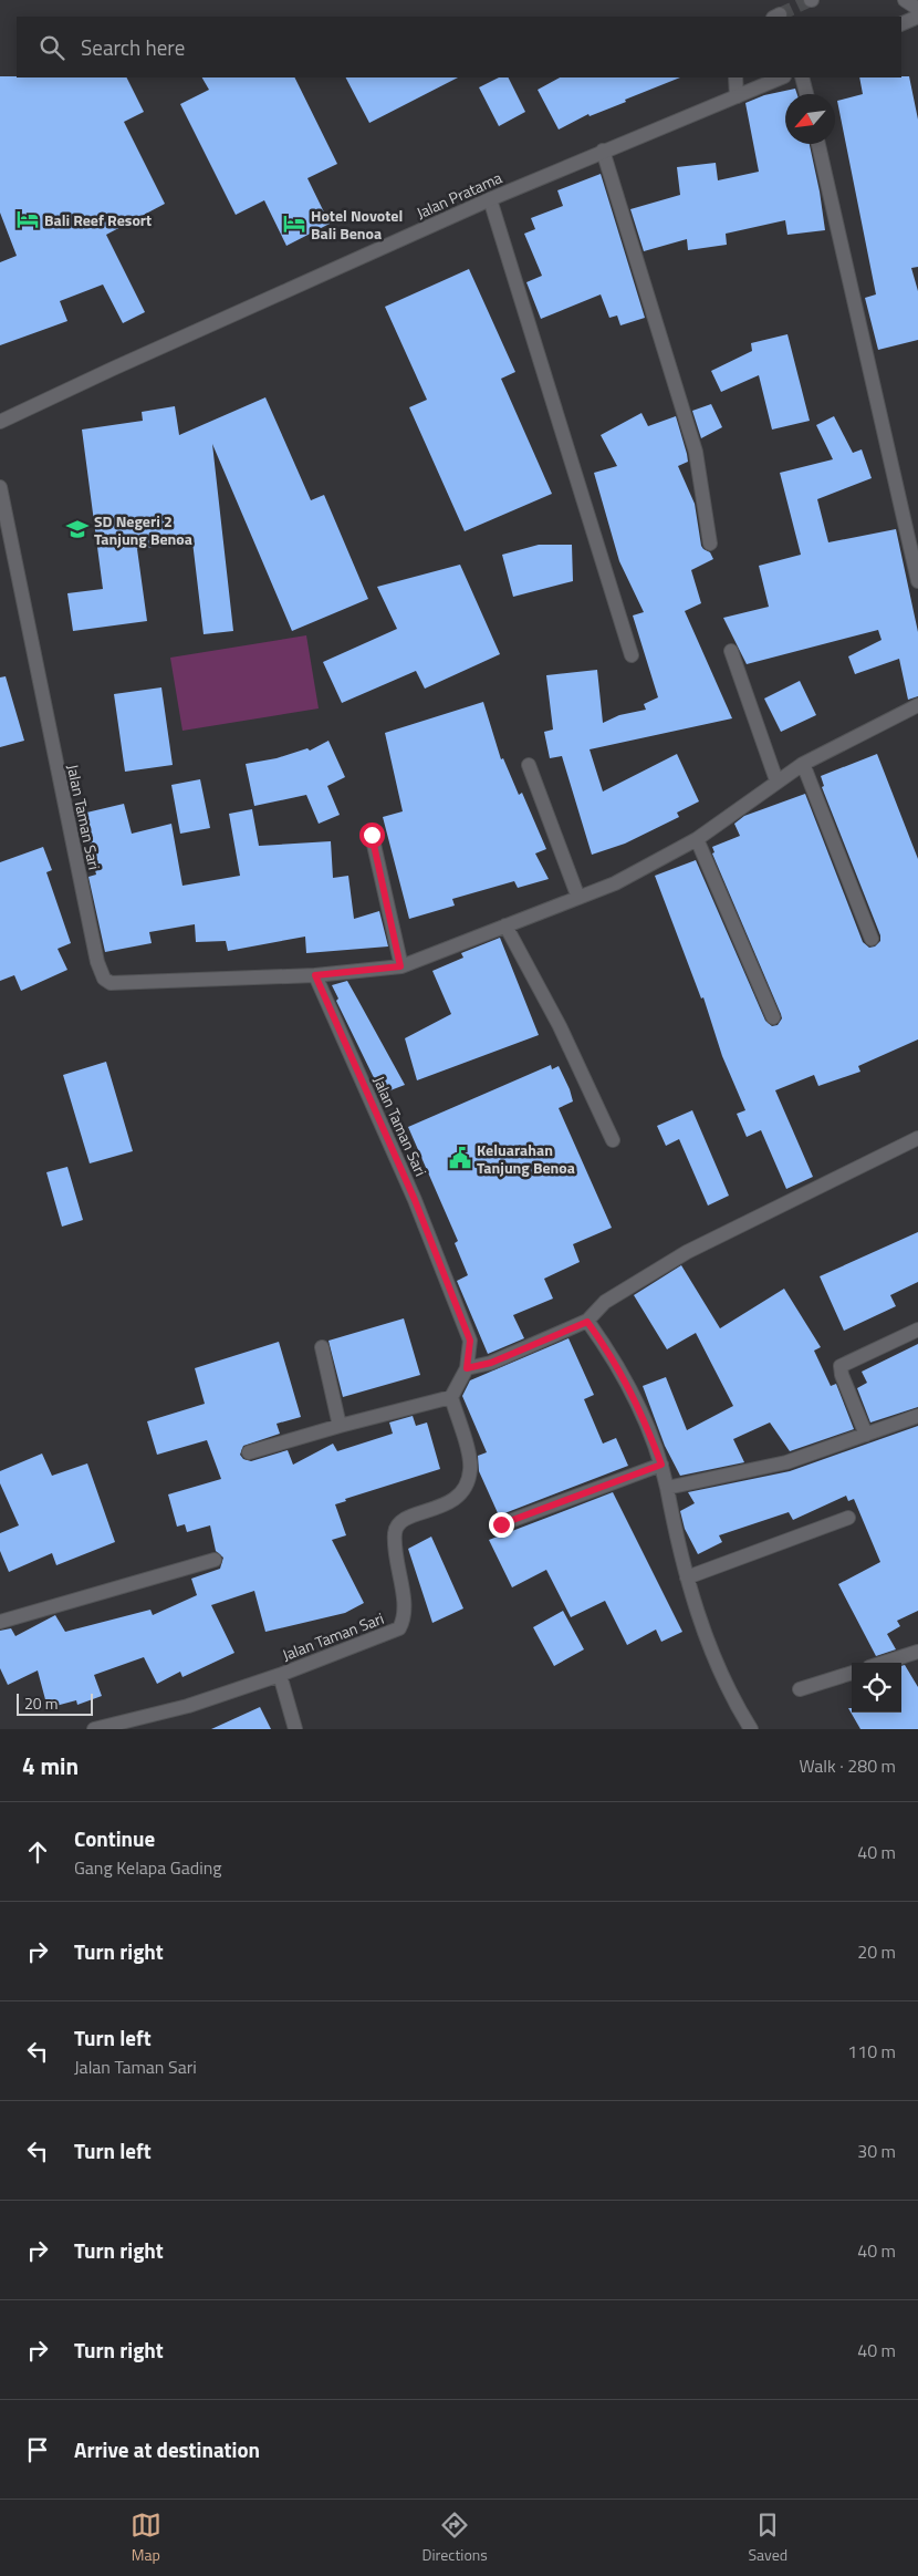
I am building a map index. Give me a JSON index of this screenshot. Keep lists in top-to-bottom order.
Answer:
{
  "streets": {
    "street": ["Jalan Pratama", "Jalan Taman Sari"]
  },
  "places": {
    "hotel": ["Bali Reef Resort", "Hotel Novotel Bali Benoa"],
    "school or university": ["SD Negeri 2 Tanjung Benoa"],
    "public building": ["Keluarahan Tanjung Benoa"]
  },
  "scale_bar": "20 m",
  "north": "bottom left",
  "page": {
    "search": "Search here",
    "scale": "20 m",
    "heading": ["4 min", "Walk · 280 m"],
    "list": [
      ["Continue", "Gang Kelapa Gading", "40 m"],
      ["Turn right", "20 m"],
      ["Turn left", "Jalan Taman Sari", "110 m"],
      ["Turn left", "30 m"],
      ["Turn right", "40 m"],
      ["Turn right", "40 m"],
      "Arrive at destination"
    ],
    "nav": ["Map", "Directions", "Saved"]
  }
}
